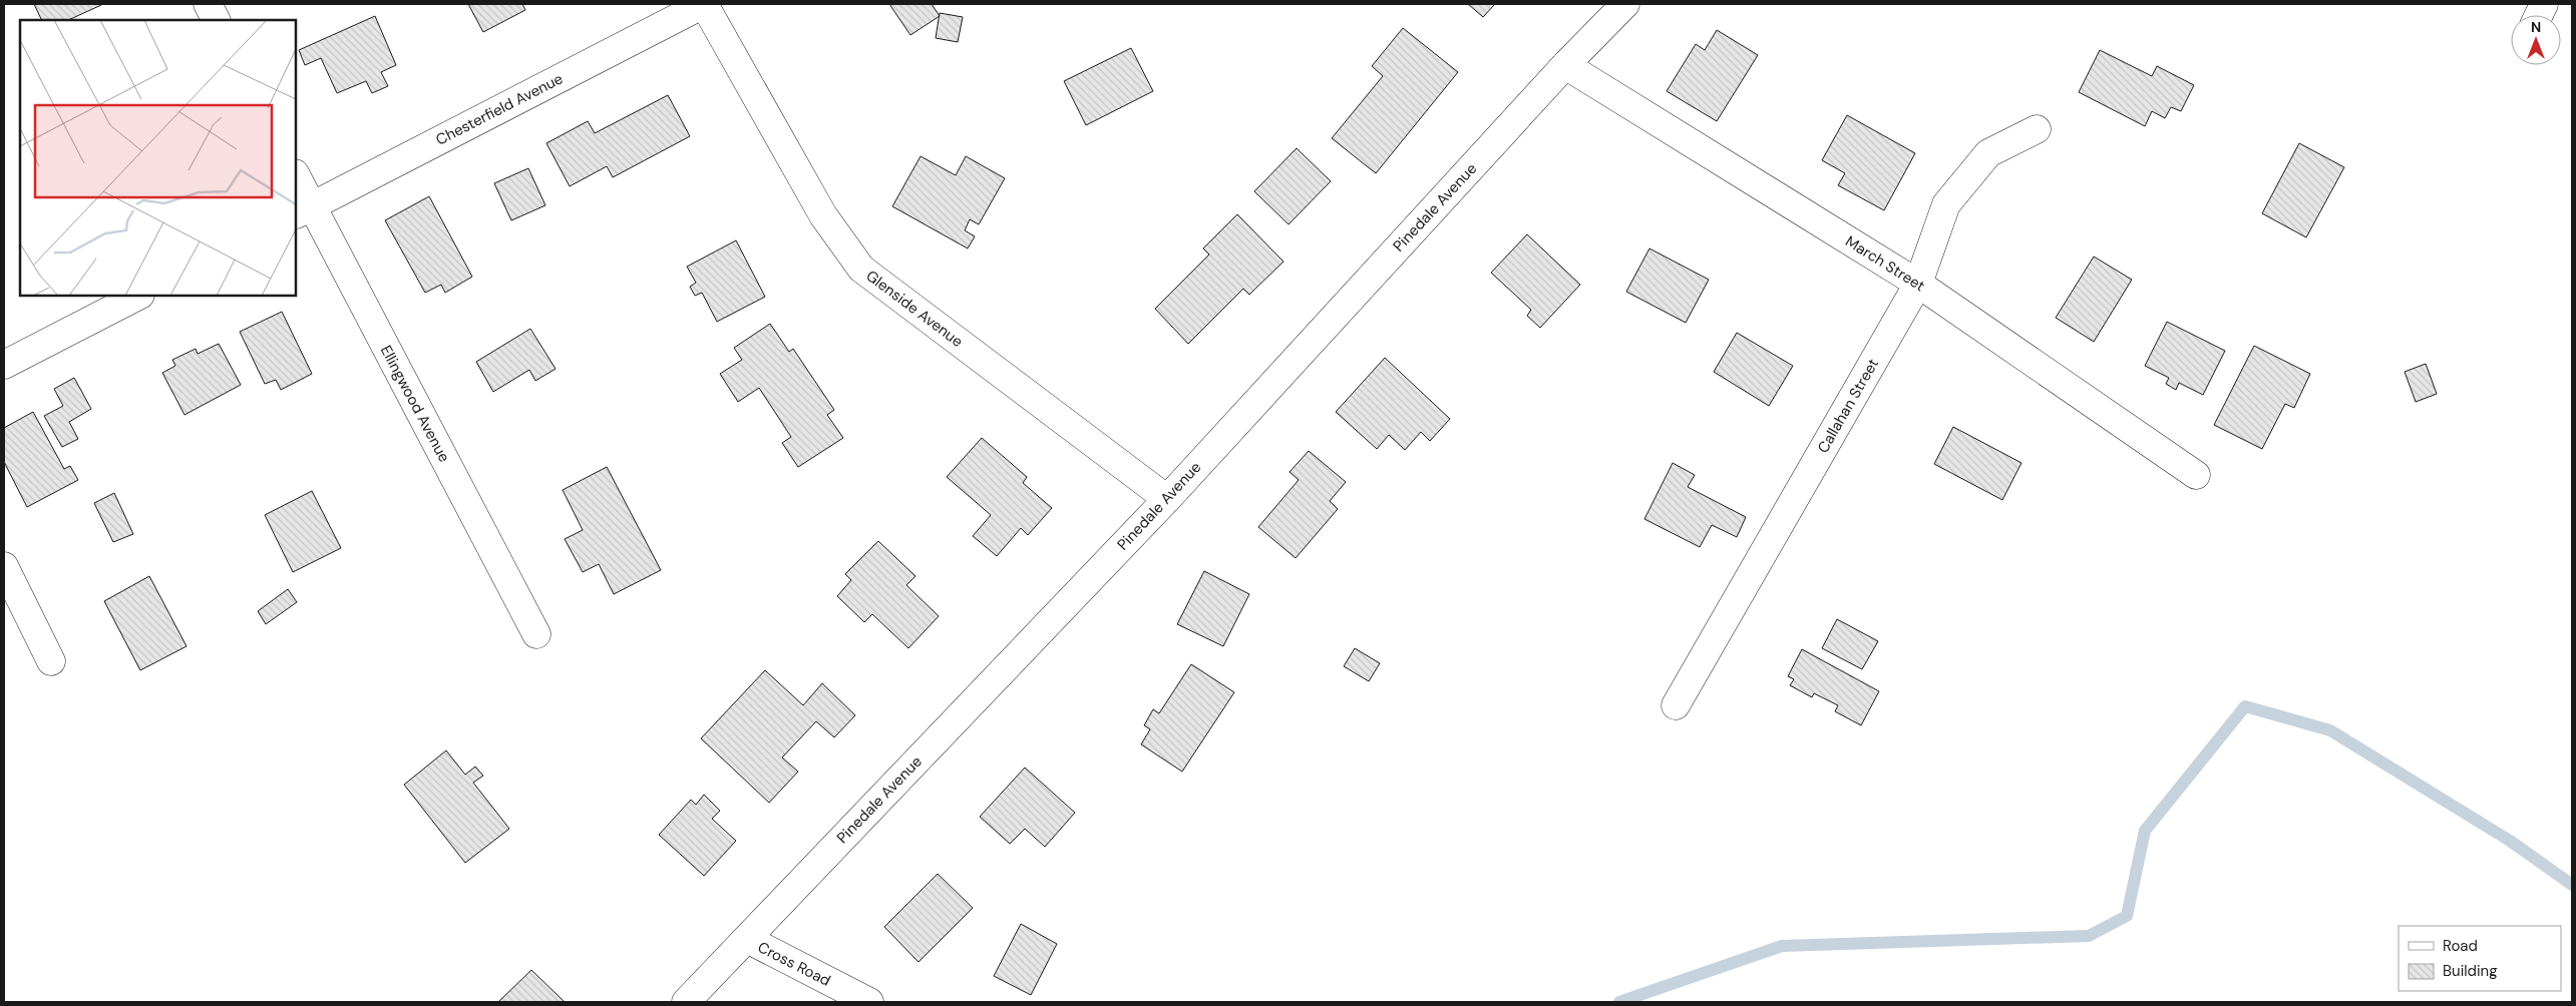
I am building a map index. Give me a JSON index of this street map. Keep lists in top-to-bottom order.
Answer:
{
  "streets": {
    "street": [
      "Chesterfield Avenue",
      "Pinedale Avenue",
      "March Street",
      "Glenside Avenue",
      "Ellingwood Avenue",
      "Callahan Street",
      "Cross Road"
    ]
  },
  "crossings": [
    ["Chesterfield Avenue", "Glenside Avenue"],
    ["Chesterfield Avenue", "Ellingwood Avenue"],
    ["Pinedale Avenue", "March Street"],
    ["Pinedale Avenue", "Glenside Avenue"],
    ["Pinedale Avenue", "Cross Road"],
    ["March Street", "Callahan Street"]
  ],
  "legend": ["Road", "Building"],
  "north": "top"
}
